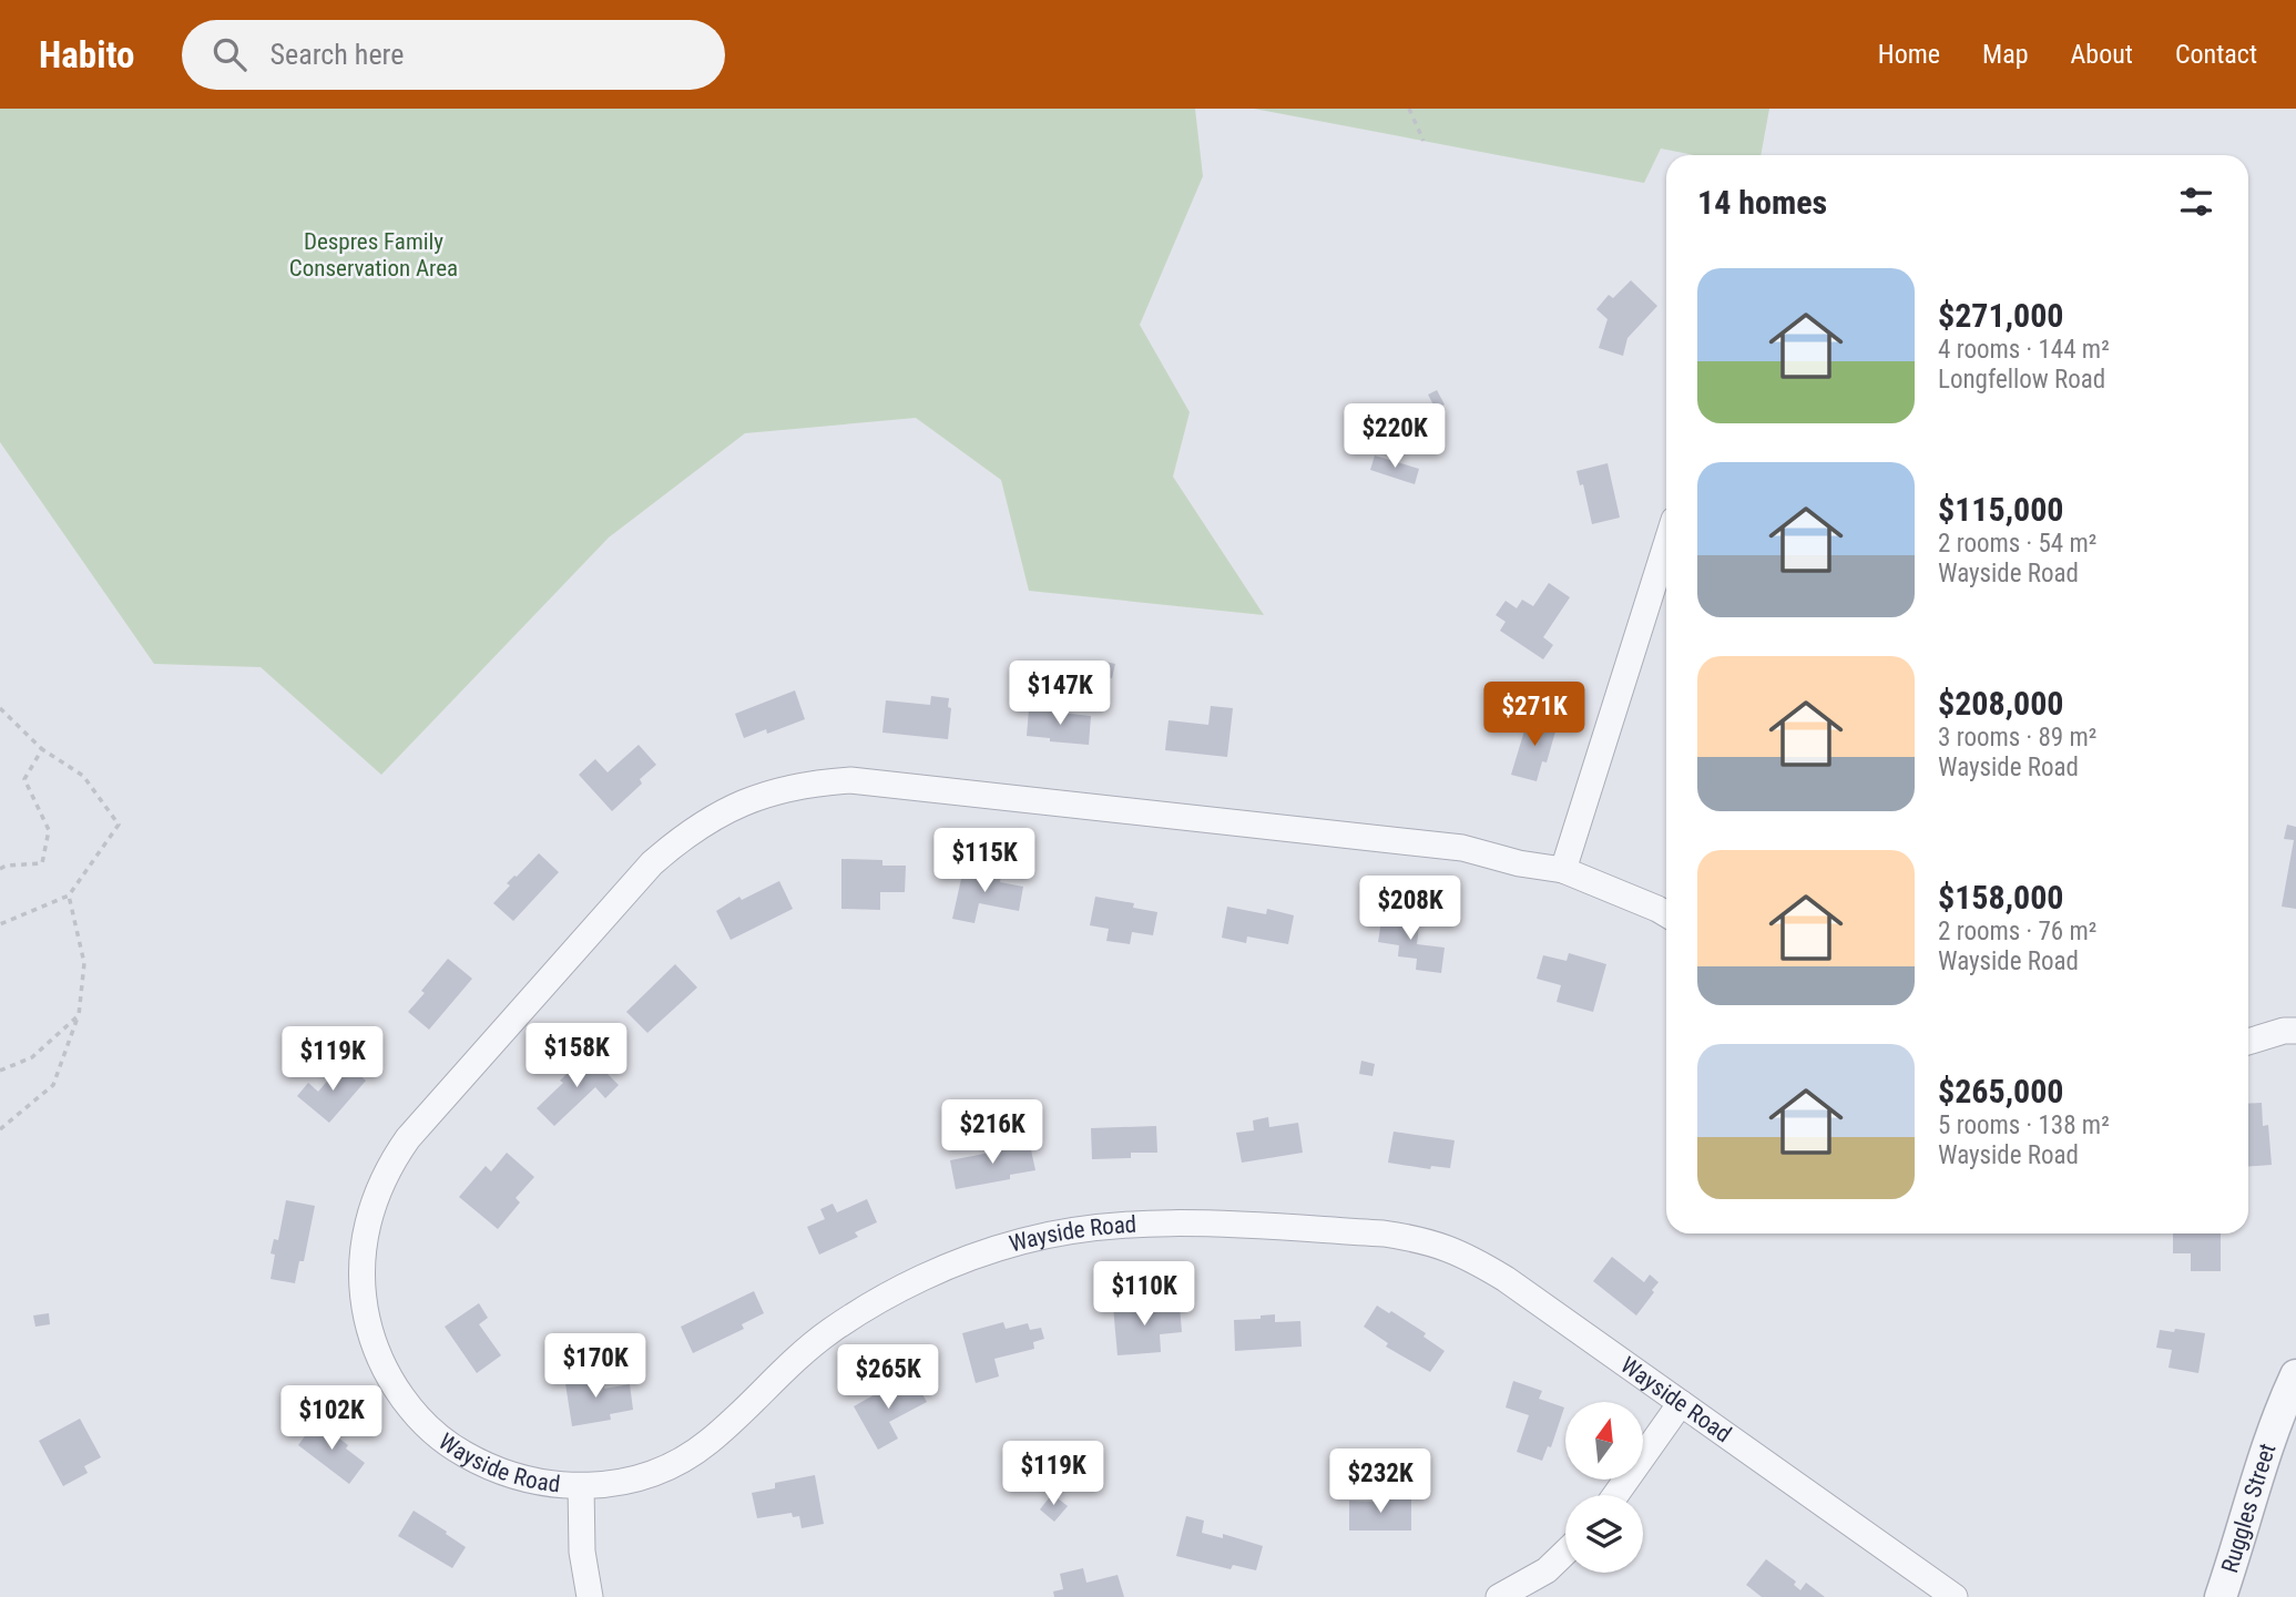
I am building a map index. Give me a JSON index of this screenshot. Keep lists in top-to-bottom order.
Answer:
{
  "streets": {
    "street": ["Wayside Road", "Ruggles Street"]
  },
  "parks": ["Despres Family Conservation Area"],
  "north": "top",
  "page": {
    "header": "Habito",
    "search": "Search here",
    "nav": [
      "Home",
      "Map",
      "About",
      "Contact"
    ],
    "heading": "14 homes",
    "list": [
      {
        "name": "$271,000",
        "note": "4 rooms · 144 m² · Longfellow Road"
      },
      {
        "name": "$115,000",
        "note": "2 rooms · 54 m² · Wayside Road"
      },
      {
        "name": "$208,000",
        "note": "3 rooms · 89 m² · Wayside Road"
      },
      {
        "name": "$158,000",
        "note": "2 rooms · 76 m² · Wayside Road"
      },
      {
        "name": "$265,000",
        "note": "5 rooms · 138 m² · Wayside Road"
      }
    ],
    "price": [
      "$220K",
      "$147K",
      "$271K",
      "$115K",
      "$208K",
      "$158K",
      "$119K",
      "$216K",
      "$110K",
      "$170K",
      "$265K",
      "$102K",
      "$119K",
      "$232K"
    ]
  }
}
